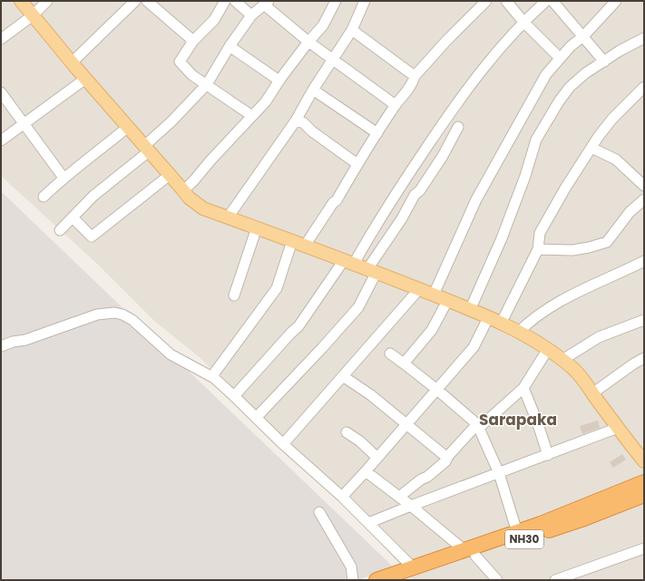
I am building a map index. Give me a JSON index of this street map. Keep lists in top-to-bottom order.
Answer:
{
  "streets": {
    "highway": ["NH30"]
  },
  "districts": ["Sarapaka"]
}
